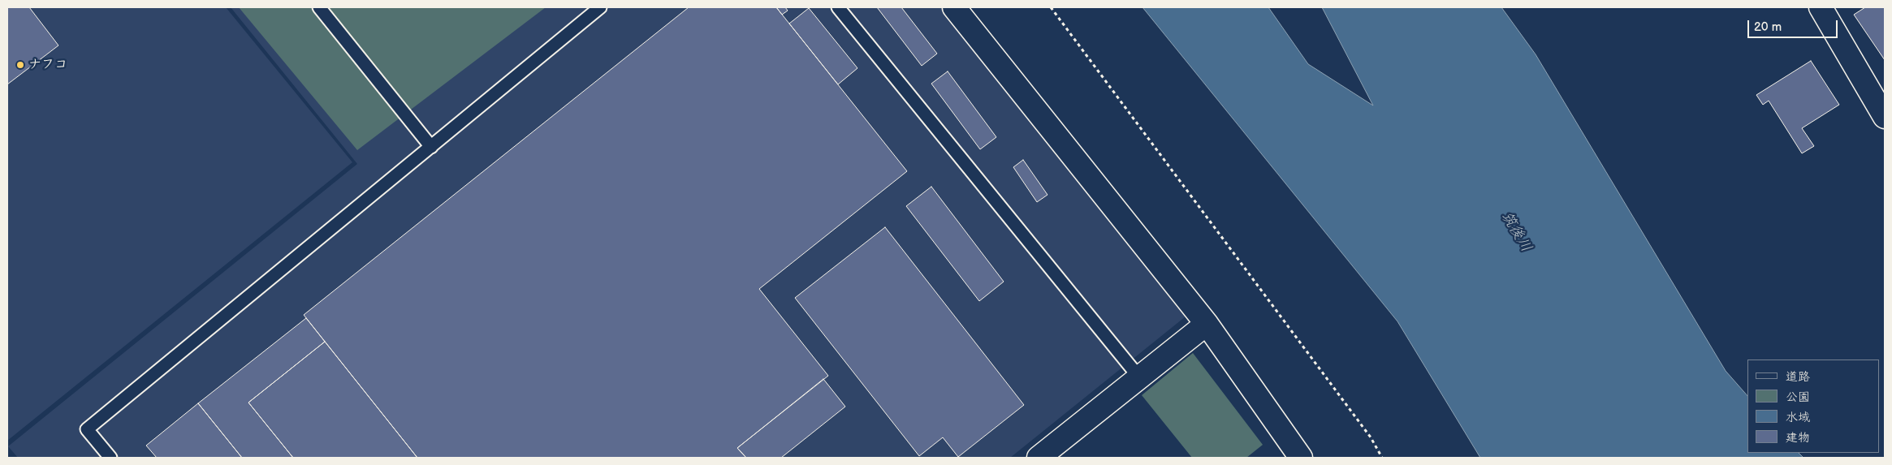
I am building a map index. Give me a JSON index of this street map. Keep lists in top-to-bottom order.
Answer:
{
  "water": ["筑後川"],
  "places": ["ナフコ"],
  "legend": [
    "道路",
    "公園",
    "水域",
    "建物"
  ],
  "scale_bar": "20 m"
}
